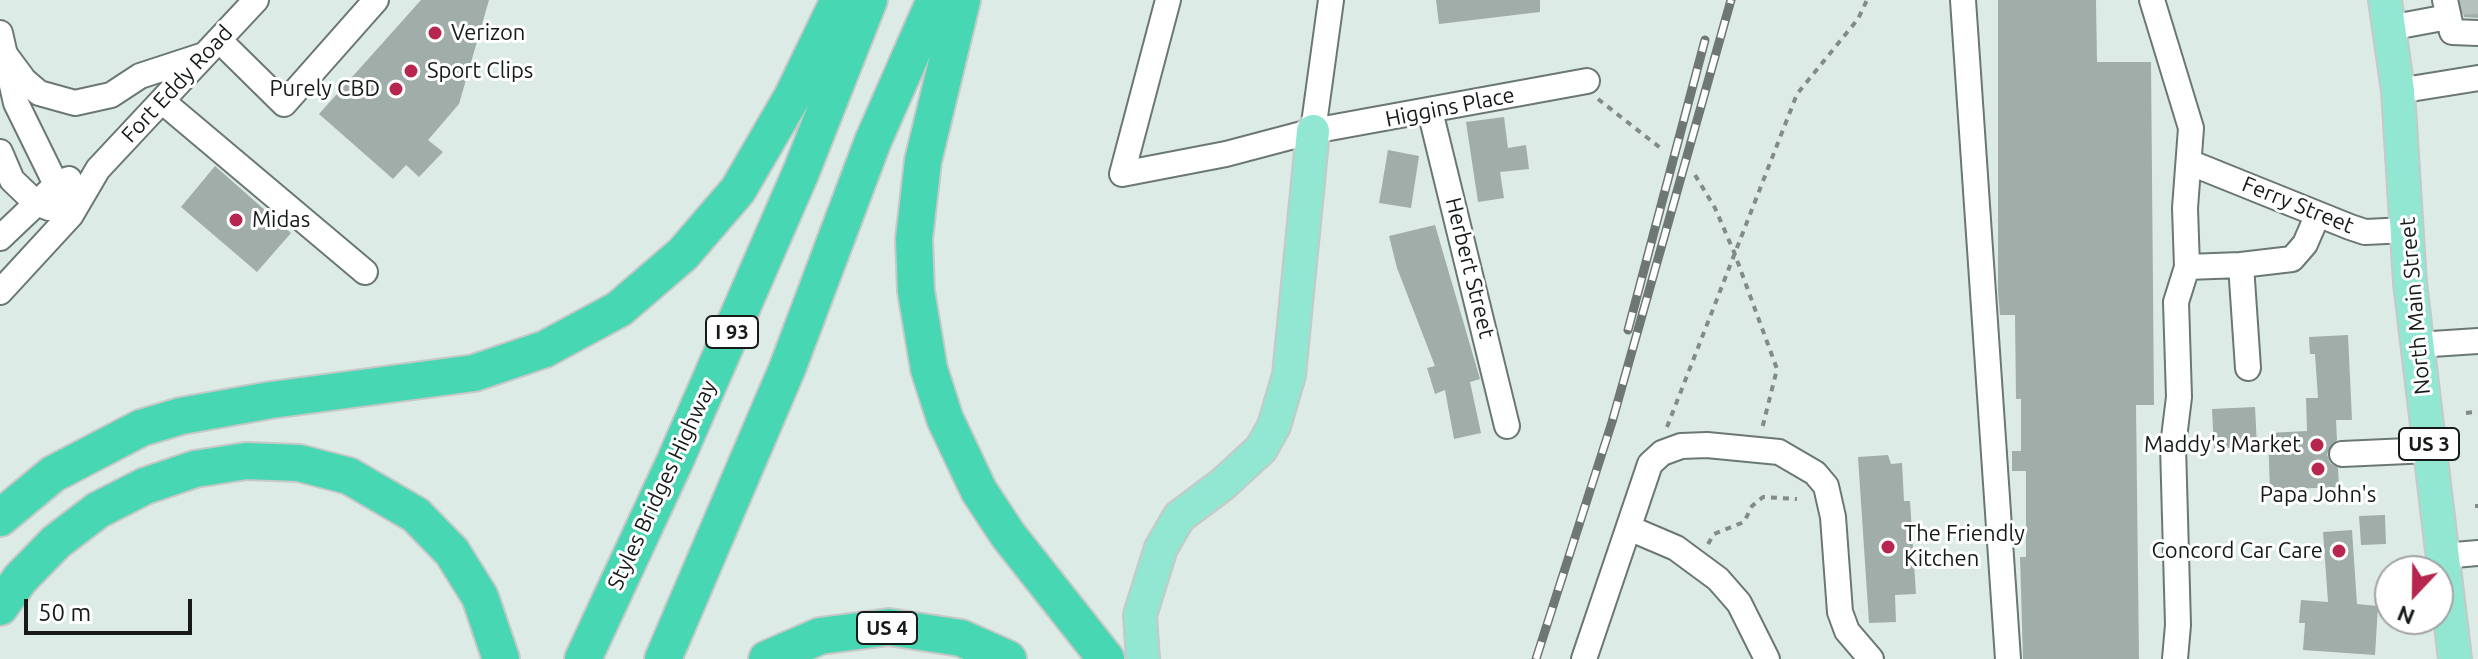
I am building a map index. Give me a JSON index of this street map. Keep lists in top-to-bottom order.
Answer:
{
  "streets": {
    "highway": ["I 93", "Styles Bridges Highway", "US 4"],
    "main road": ["North Main Street", "US 3"],
    "street": [
      "Fort Eddy Road",
      "Higgins Place",
      "Ferry Street",
      "Herbert Street"
    ]
  },
  "crossings": [
    ["Higgins Place", "Herbert Street"],
    ["Ferry Street", "North Main Street"]
  ],
  "places": [
    "Verizon",
    "Sport Clips",
    "Purely CBD",
    "Midas",
    "Maddy's Market",
    "Papa John's",
    "The Friendly Kitchen",
    "Concord Car Care"
  ],
  "scale_bar": "50 m",
  "north": "bottom"
}
